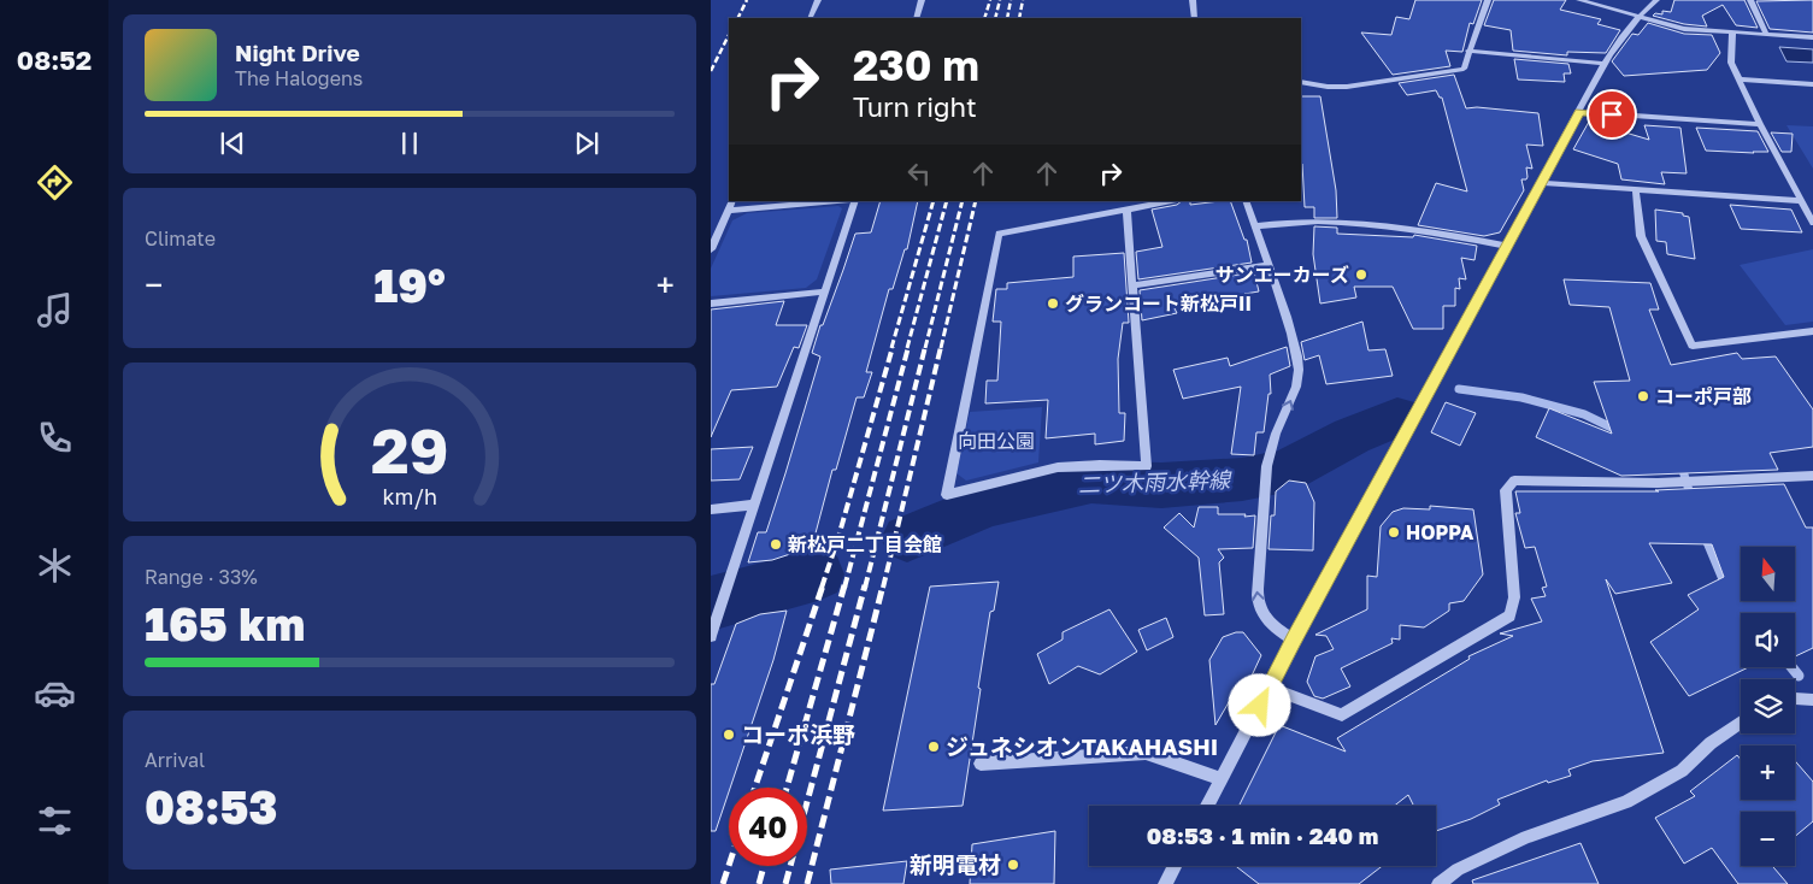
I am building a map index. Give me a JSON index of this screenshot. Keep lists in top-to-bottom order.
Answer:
{
  "water": ["二ツ木雨水幹線"],
  "parks": ["向田公園"],
  "places": [
    "サンエーカーズ",
    "グランコート新松戸II",
    "コーポ戸部",
    "HOPPA",
    "新松戸二丁目会館",
    "コーポ浜野",
    "ジュネシオンTAKAHASHI",
    "新明電材"
  ],
  "north": "top",
  "page": {
    "tabs": "08:52",
    "turn": ["230 m", "Turn right"],
    "song": ["Night Drive", "The Halogens"],
    "tile": [
      "Climate",
      ["Range · 33%", "165 km"],
      ["Arrival", "08:53"]
    ],
    "heat": ["−", "19°", "+"],
    "map_buttons": ["+", "−"],
    "limit": "40",
    "trip": "08:53 · 1 min · 240 m",
    "gauge": ["29", "km/h"]
  }
}
